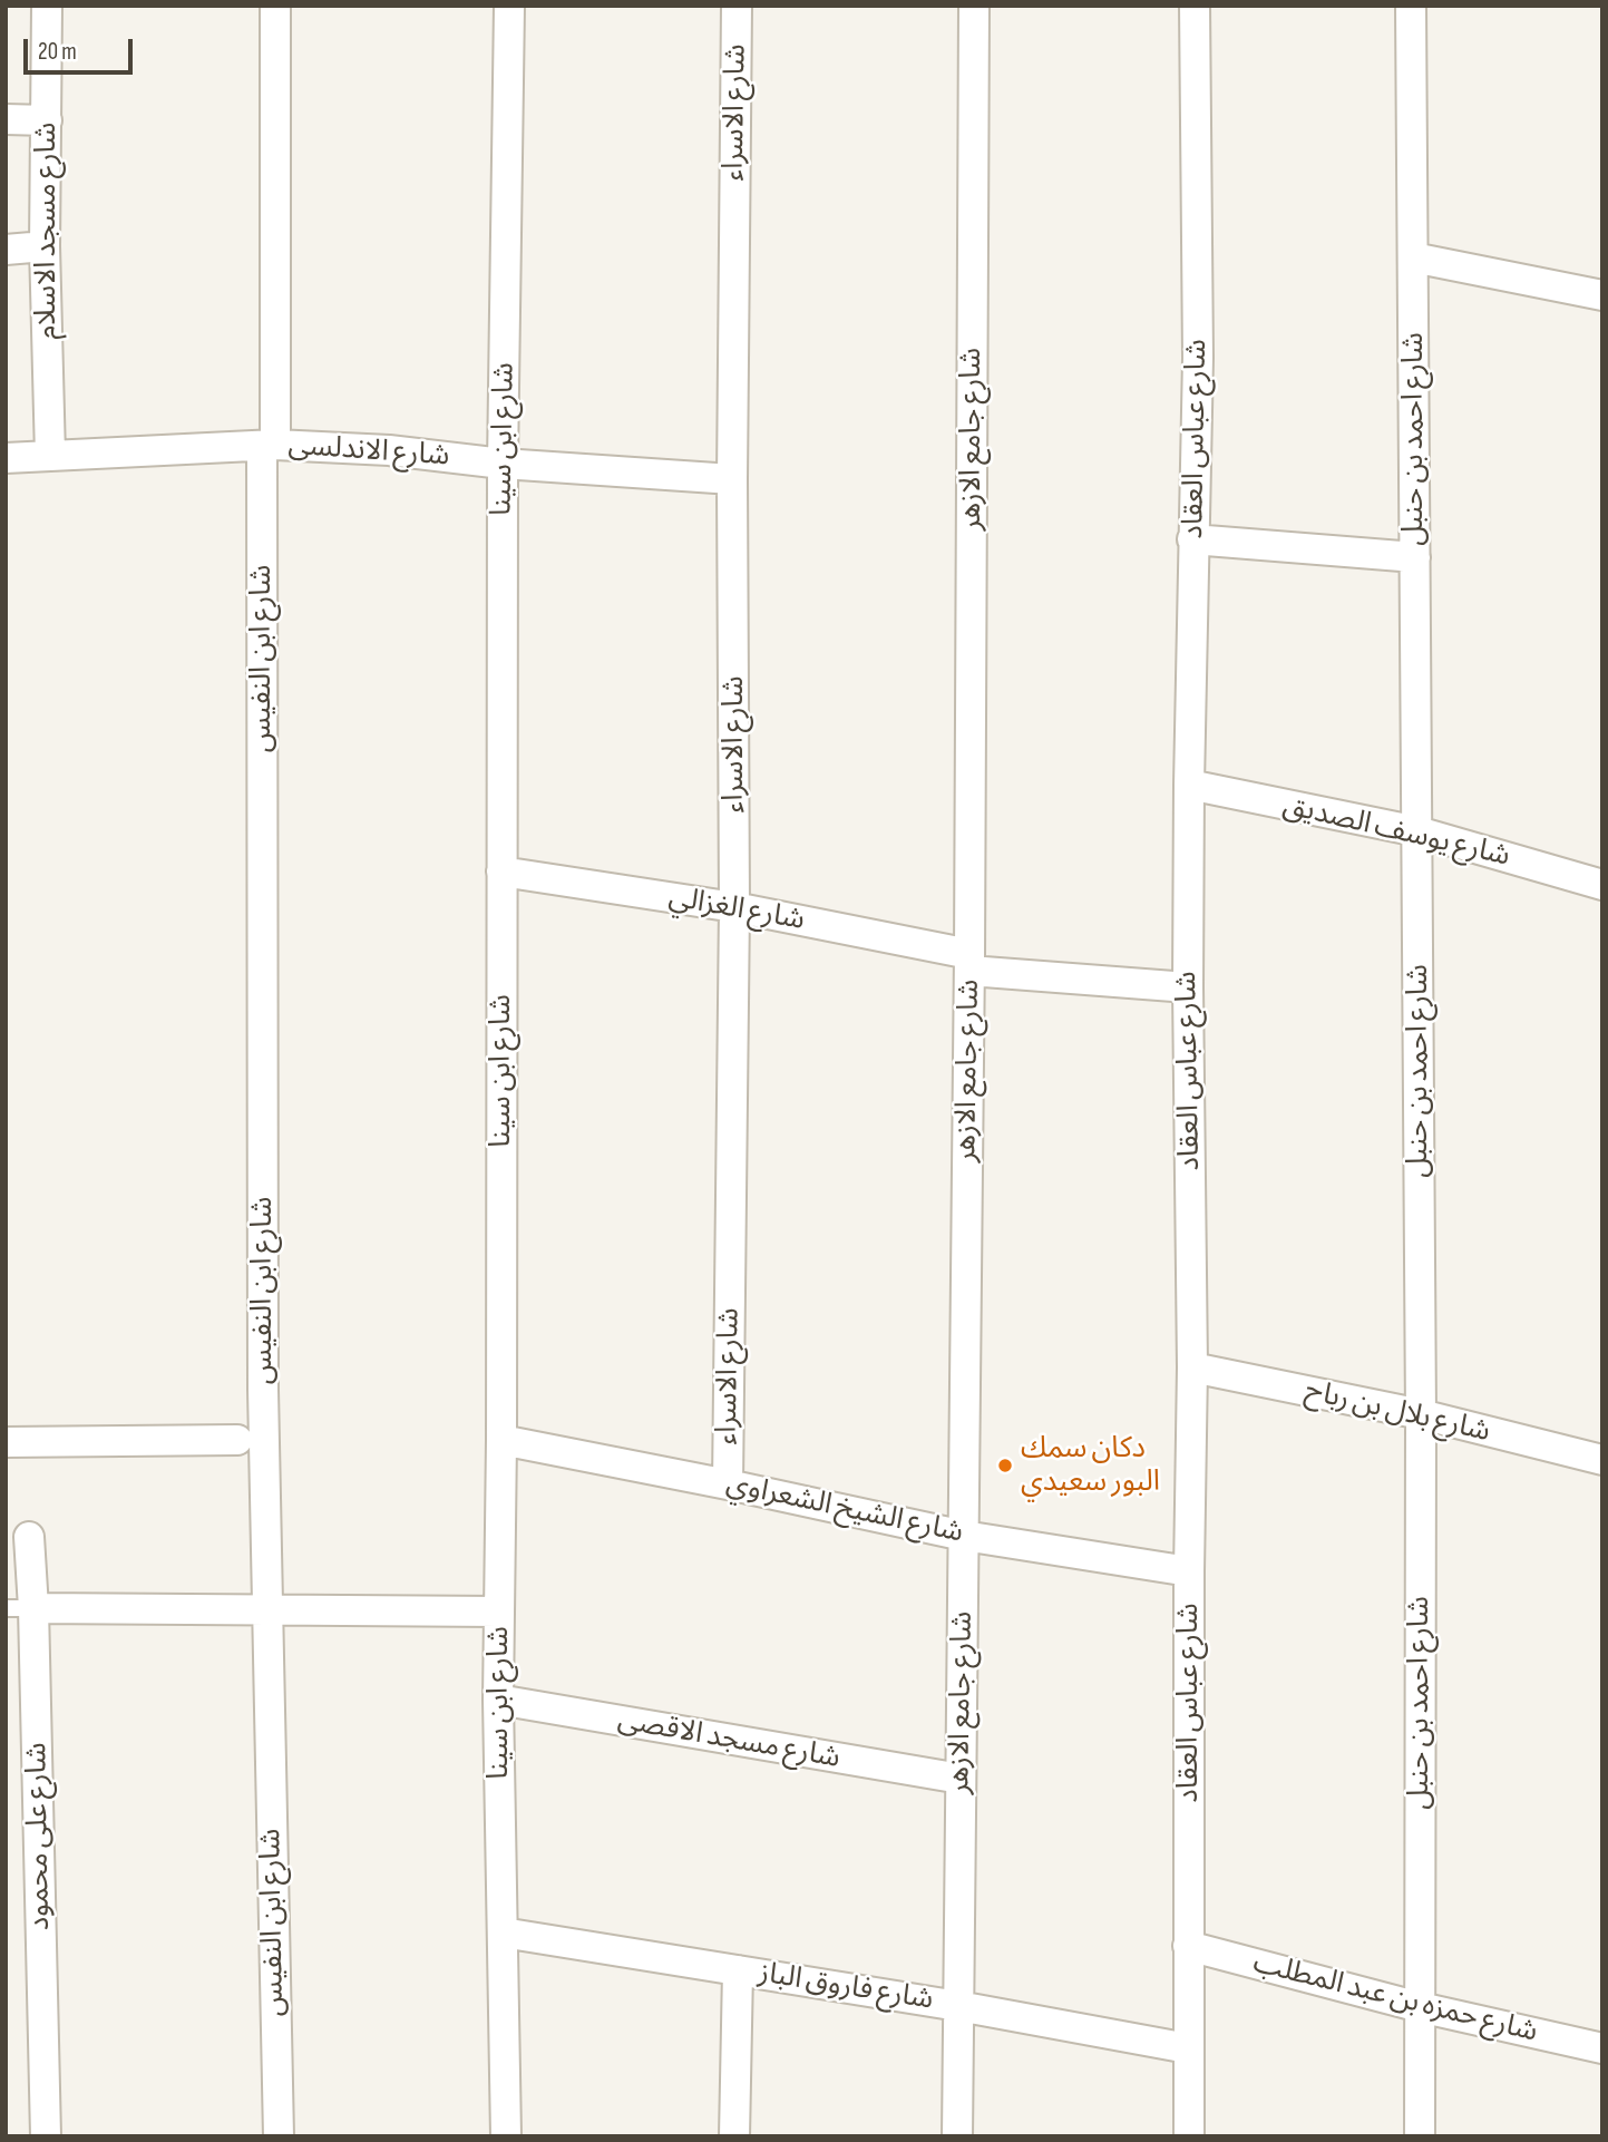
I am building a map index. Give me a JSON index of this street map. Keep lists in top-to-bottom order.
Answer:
{
  "streets": {
    "street": [
      "شارع الاسراء",
      "شارع مسجد الاسلام",
      "شارع ابن سينا",
      "شارع جامع الازهر",
      "شارع عباس العقاد",
      "شارع احمد بن حنبل",
      "شارع الاندلسى",
      "شارع ابن النفيس",
      "شارع يوسف الصديق",
      "شارع الغزالي",
      "شارع بلال بن رباح",
      "شارع الشيخ الشعراوي",
      "شارع مسجد الاقصى",
      "شارع على محمود",
      "شارع فاروق الباز",
      "شارع حمزه بن عبد المطلب"
    ]
  },
  "crossings": [
    ["شارع الاسراء", "شارع الاندلسى"],
    ["شارع الاسراء", "شارع الغزالي"],
    ["شارع الاسراء", "شارع الشيخ الشعراوي"],
    ["شارع مسجد الاسلام", "شارع الاندلسى"],
    ["شارع ابن سينا", "شارع الاندلسى"],
    ["شارع ابن سينا", "شارع الغزالي"],
    ["شارع ابن سينا", "شارع الشيخ الشعراوي"],
    ["شارع ابن سينا", "شارع مسجد الاقصى"],
    ["شارع ابن سينا", "شارع فاروق الباز"],
    ["شارع جامع الازهر", "شارع الغزالي"],
    ["شارع جامع الازهر", "شارع الشيخ الشعراوي"],
    ["شارع جامع الازهر", "شارع مسجد الاقصى"],
    ["شارع جامع الازهر", "شارع فاروق الباز"],
    ["شارع عباس العقاد", "شارع يوسف الصديق"],
    ["شارع عباس العقاد", "شارع الغزالي"],
    ["شارع عباس العقاد", "شارع بلال بن رباح"],
    ["شارع عباس العقاد", "شارع الشيخ الشعراوي"],
    ["شارع عباس العقاد", "شارع فاروق الباز"],
    ["شارع عباس العقاد", "شارع حمزه بن عبد المطلب"],
    ["شارع احمد بن حنبل", "شارع يوسف الصديق"],
    ["شارع احمد بن حنبل", "شارع بلال بن رباح"],
    ["شارع احمد بن حنبل", "شارع حمزه بن عبد المطلب"],
    ["شارع الاندلسى", "شارع ابن النفيس"]
  ],
  "places": ["دكان سمك البور سعيدي"],
  "scale_bar": "20 m"
}
